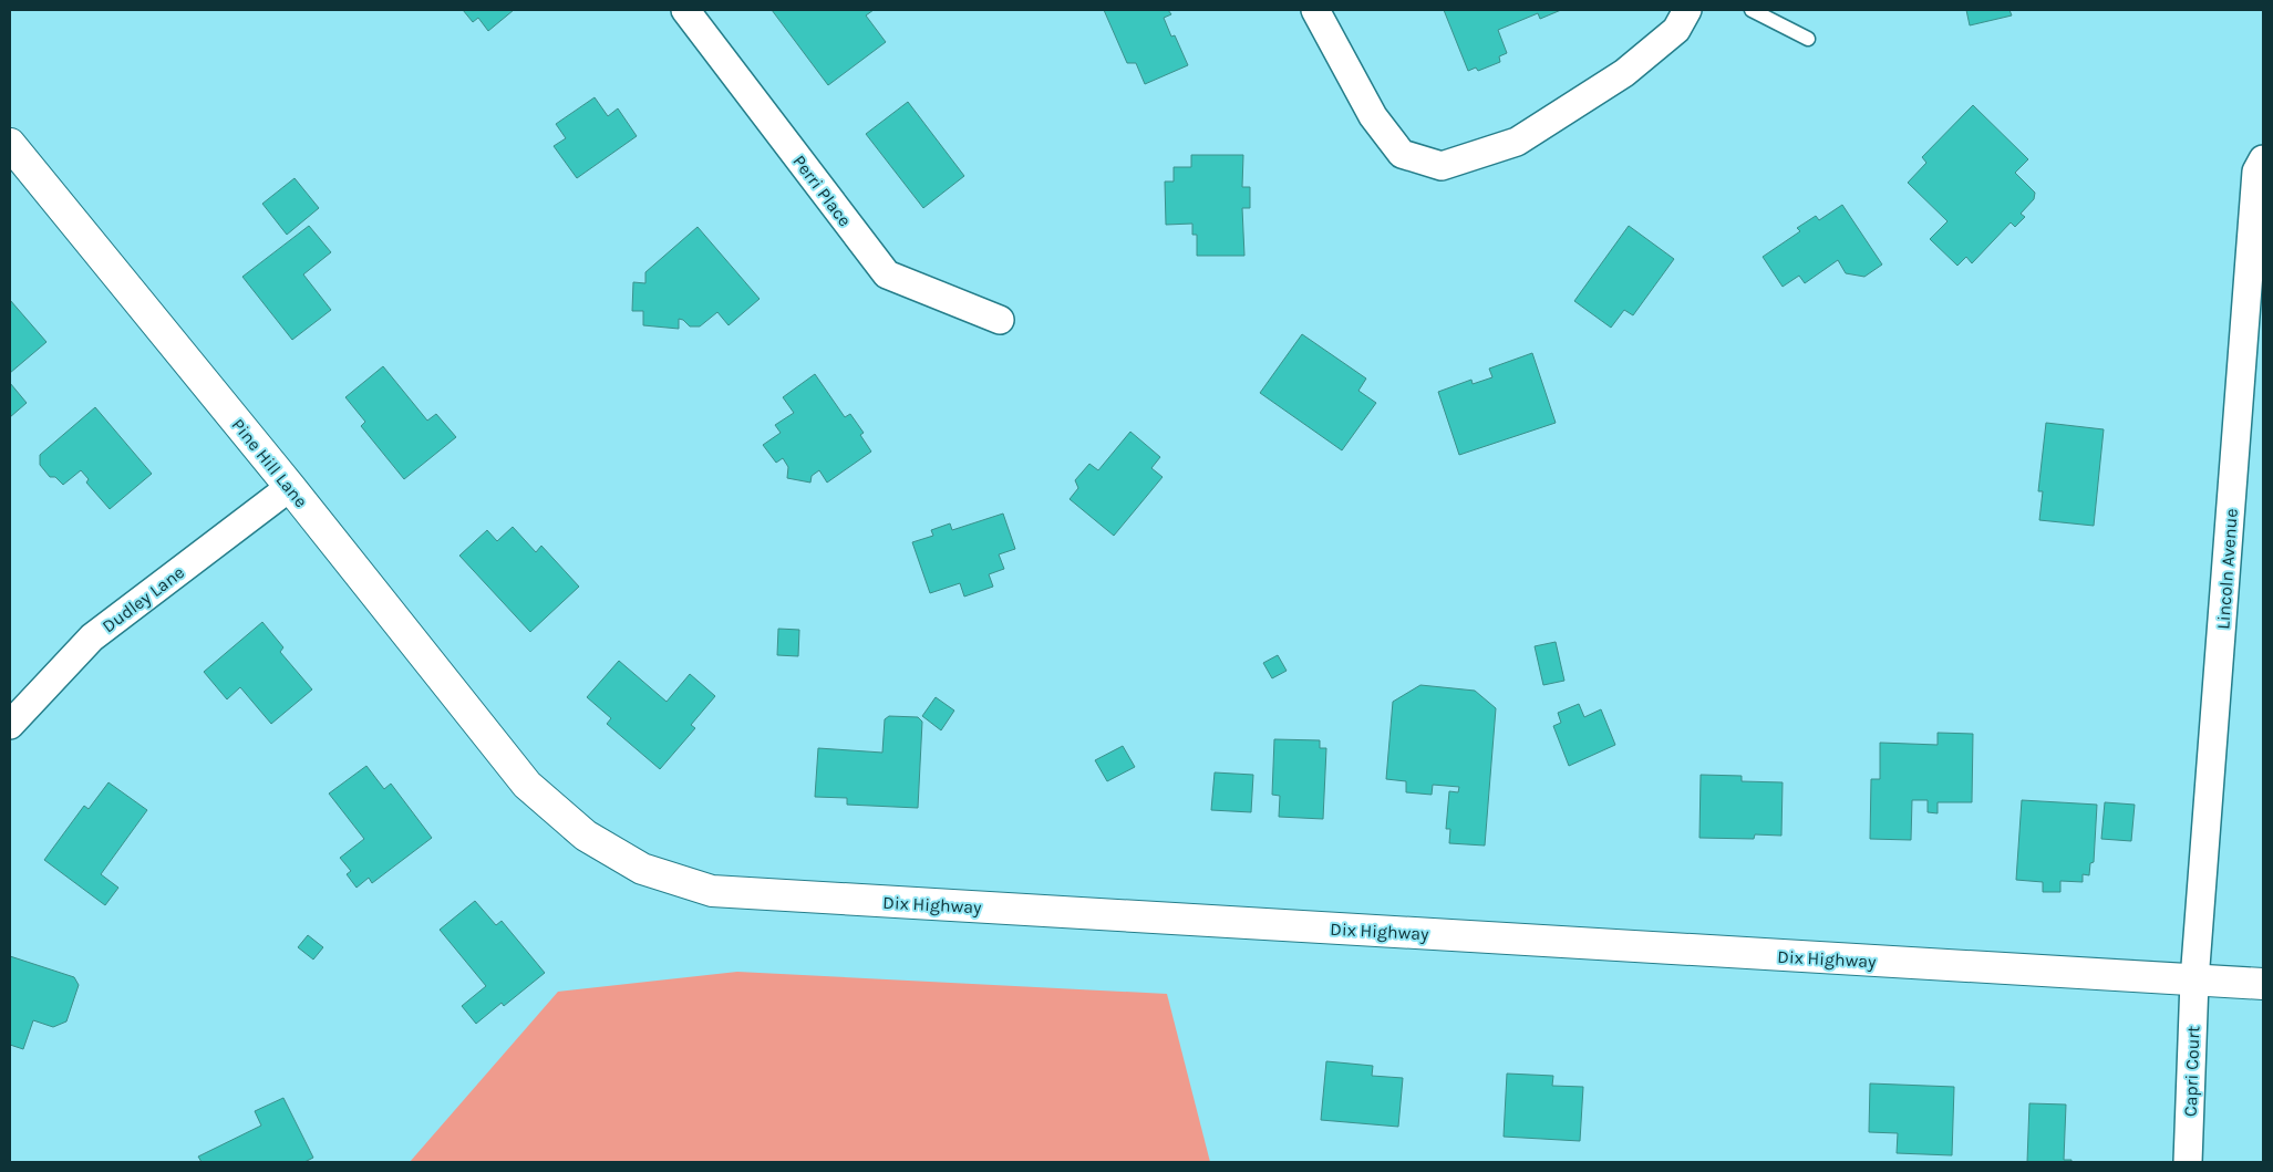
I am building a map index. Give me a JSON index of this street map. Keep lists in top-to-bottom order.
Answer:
{
  "streets": {
    "street": [
      "Perri Place",
      "Pine Hill Lane",
      "Lincoln Avenue",
      "Dudley Lane",
      "Dix Highway",
      "Capri Court"
    ]
  },
  "crossings": [
    ["Pine Hill Lane", "Dudley Lane"],
    ["Pine Hill Lane", "Dix Highway"],
    ["Lincoln Avenue", "Dix Highway"],
    ["Lincoln Avenue", "Capri Court"],
    ["Dix Highway", "Capri Court"]
  ]
}
